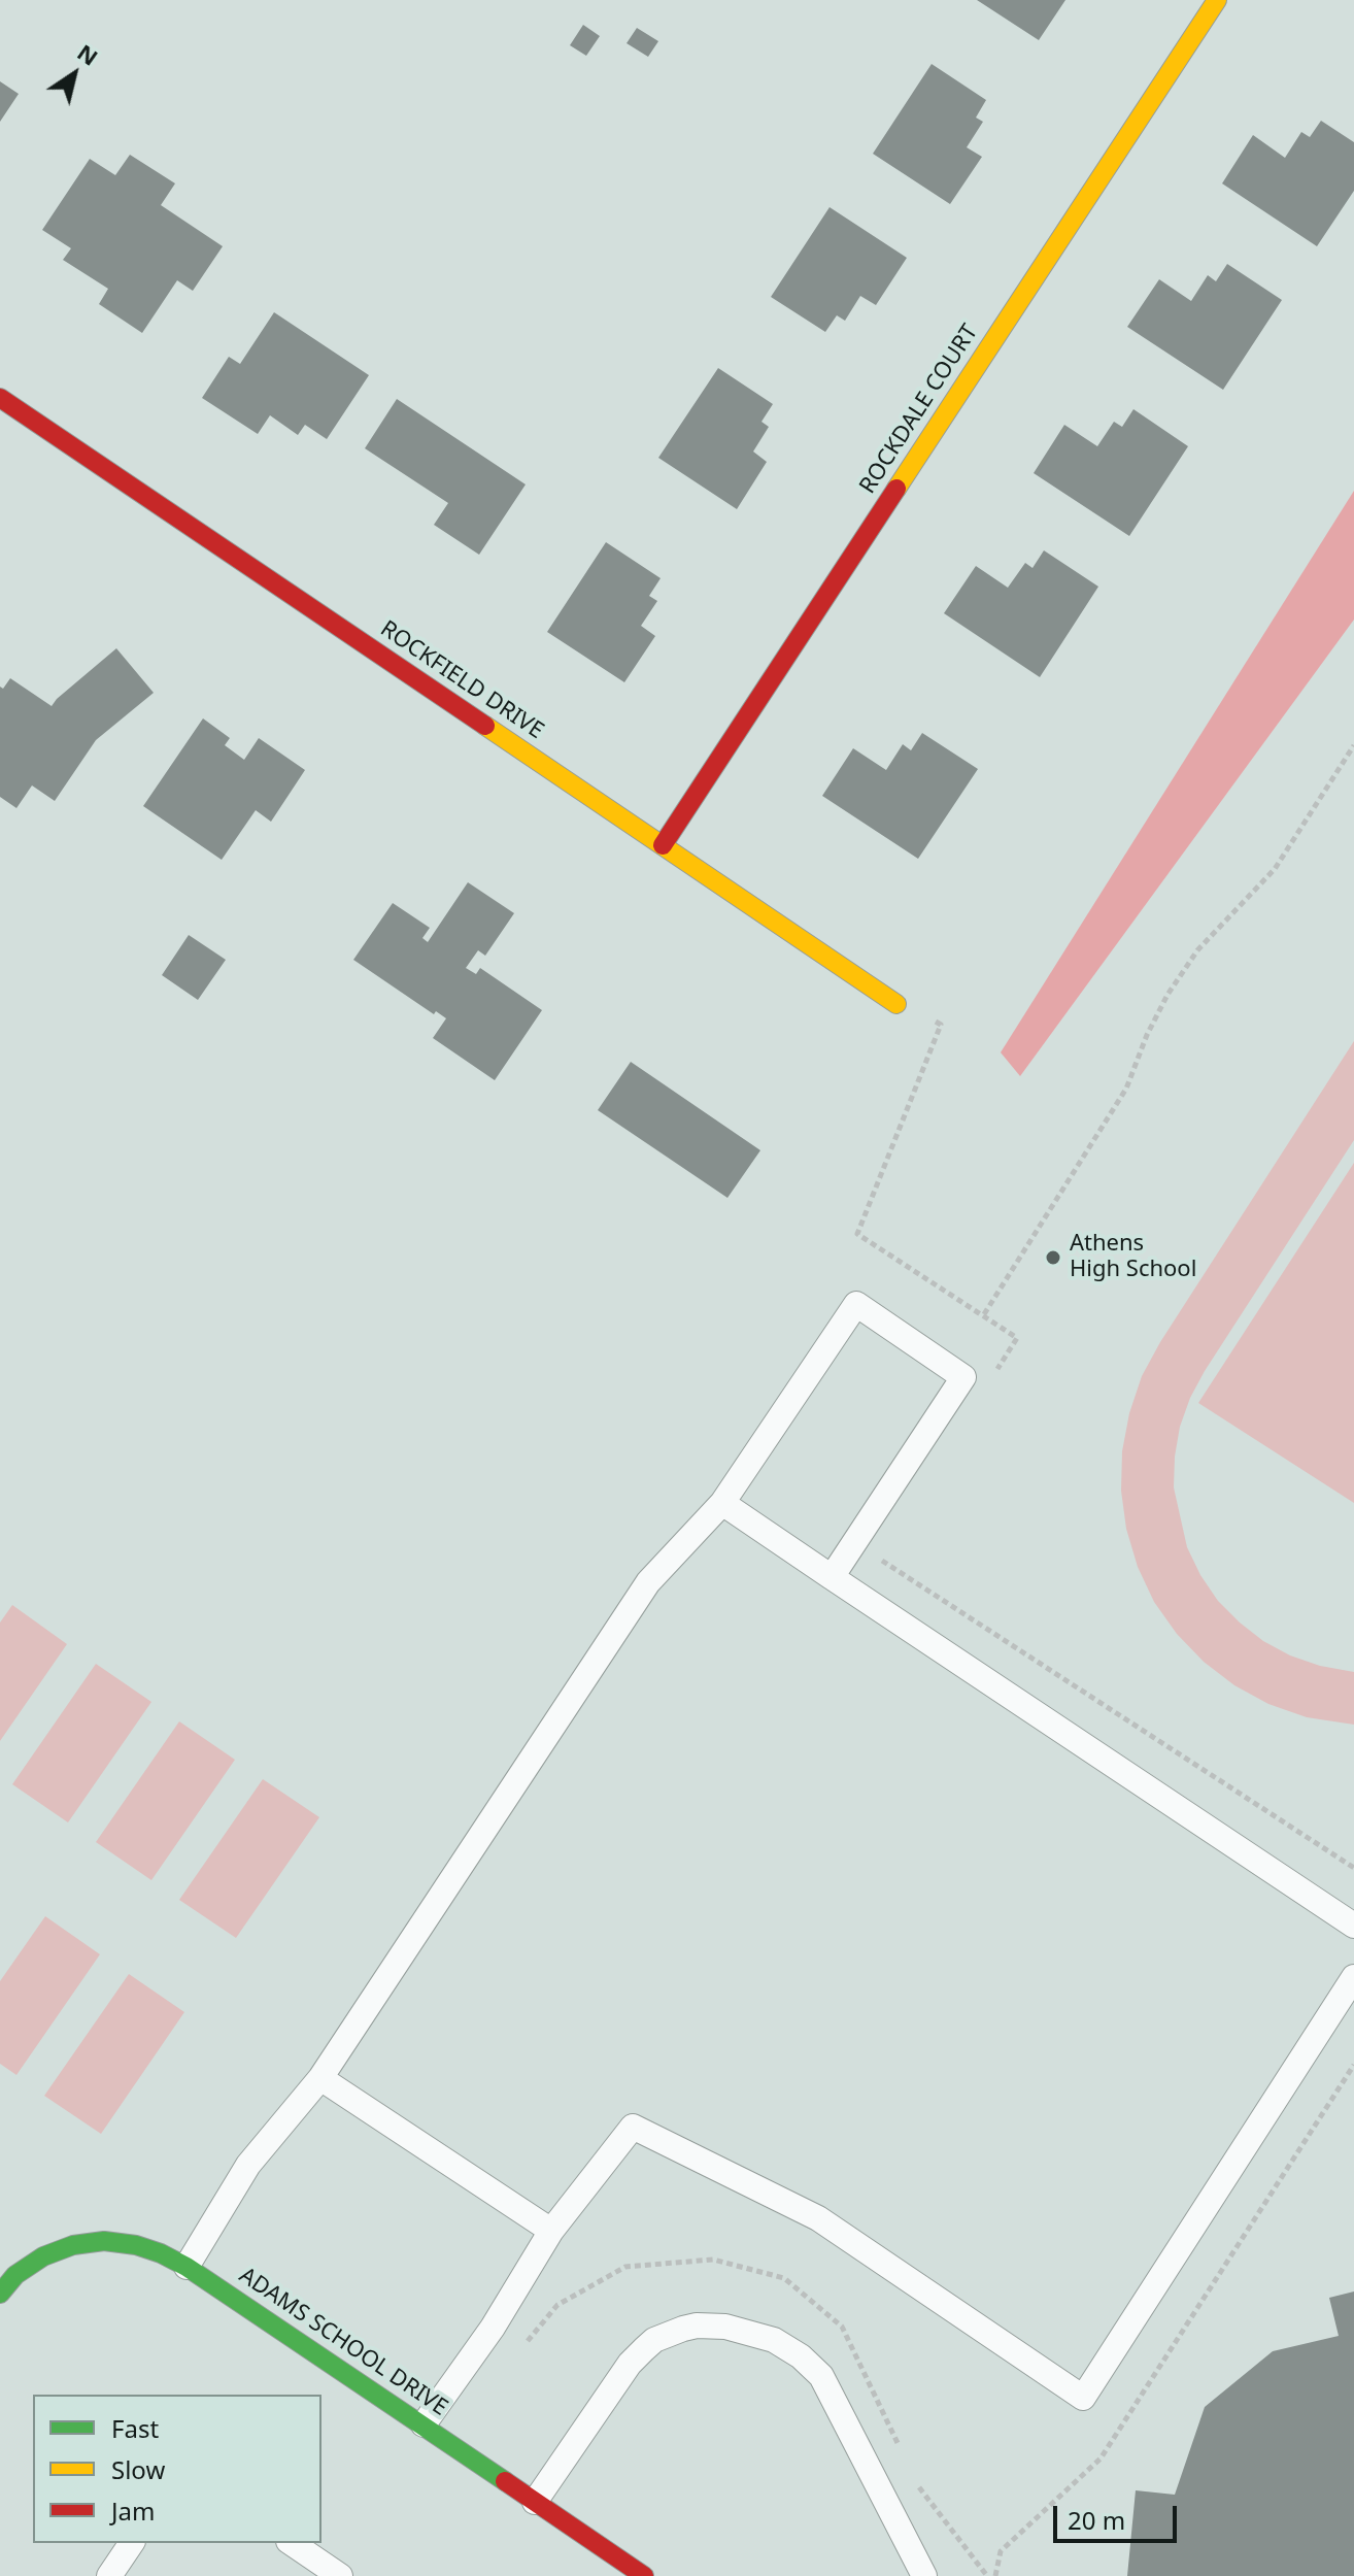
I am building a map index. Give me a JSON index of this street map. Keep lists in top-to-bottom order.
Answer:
{
  "streets": {
    "street": ["ROCKDALE COURT", "ROCKFIELD DRIVE", "ADAMS SCHOOL DRIVE"]
  },
  "crossings": [
    ["ROCKDALE COURT", "ROCKFIELD DRIVE"]
  ],
  "places": ["Athens High School"],
  "legend": ["Fast", "Slow", "Jam"],
  "scale_bar": "20 m",
  "north": "top right"
}
